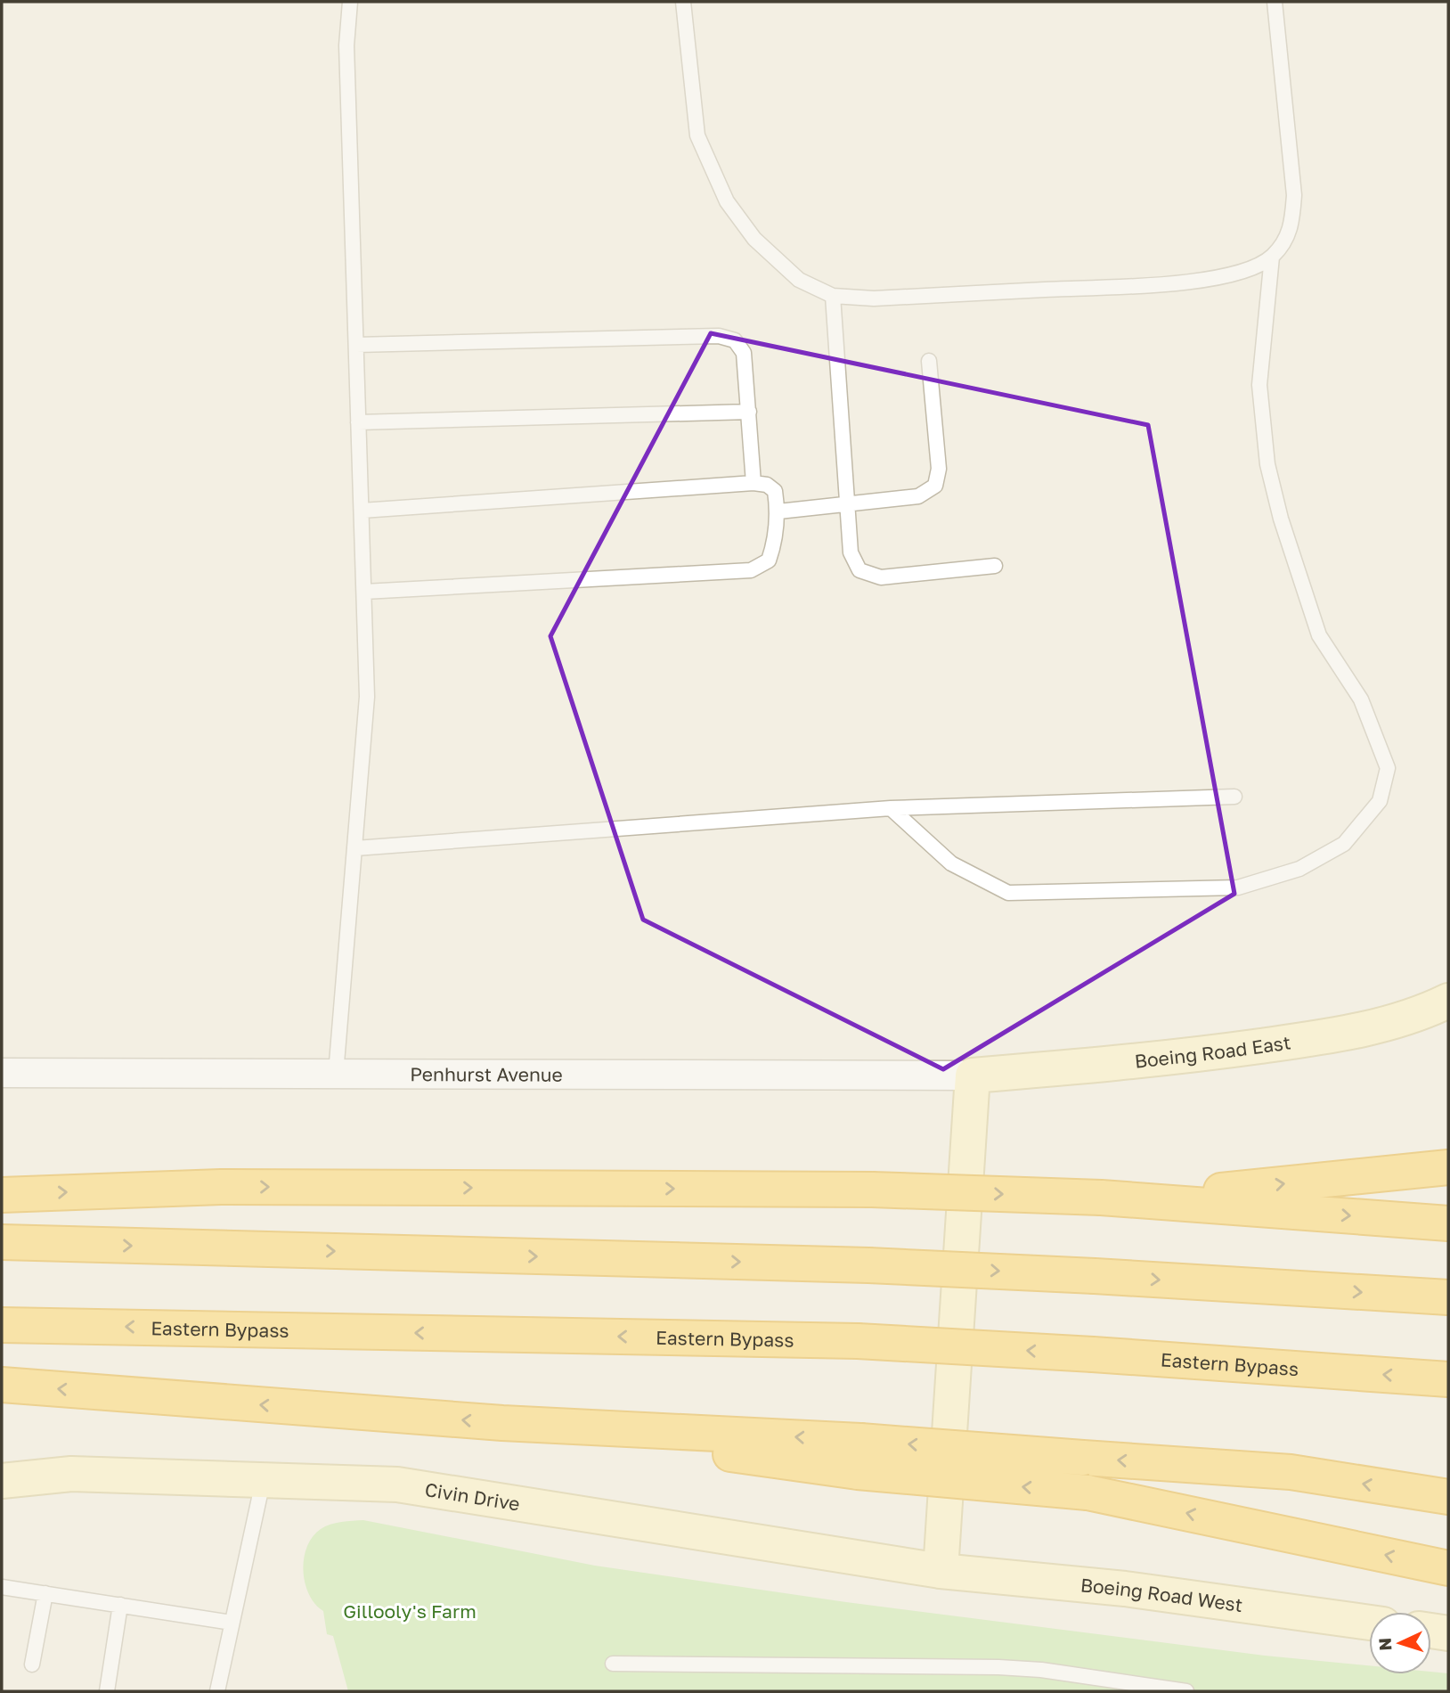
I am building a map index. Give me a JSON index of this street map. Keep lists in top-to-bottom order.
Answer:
{
  "streets": {
    "highway": ["Eastern Bypass"],
    "main road": ["Boeing Road East", "Civin Drive", "Boeing Road West"],
    "street": ["Penhurst Avenue"]
  },
  "crossings": [
    ["Boeing Road East", "Penhurst Avenue"],
    ["Civin Drive", "Boeing Road West"]
  ],
  "parks": ["Gillooly's Farm"],
  "north": "left"
}
